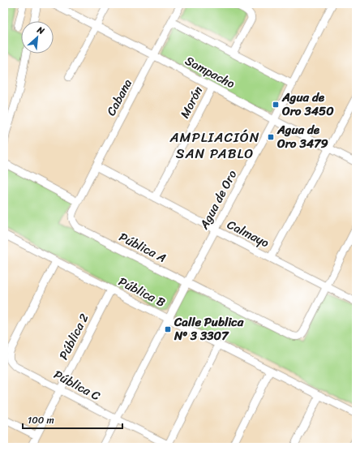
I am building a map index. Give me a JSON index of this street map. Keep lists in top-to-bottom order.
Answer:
{
  "streets": {
    "street": [
      "Sampacho",
      "Cabana",
      "Morón",
      "Agua de Oro",
      "Calmayo",
      "Pública A",
      "Pública B",
      "Pública 2",
      "Pública C"
    ]
  },
  "crossings": [
    ["Sampacho", "Cabana"],
    ["Sampacho", "Morón"],
    ["Sampacho", "Agua de Oro"],
    ["Cabana", "Calmayo"],
    ["Cabana", "Pública A"],
    ["Morón", "Calmayo"],
    ["Agua de Oro", "Calmayo"],
    ["Agua de Oro", "Pública A"],
    ["Agua de Oro", "Pública B"],
    ["Agua de Oro", "Pública C"],
    ["Calmayo", "Pública A"],
    ["Pública B", "Pública 2"],
    ["Pública B", "Pública C"],
    ["Pública 2", "Pública C"]
  ],
  "districts": ["AMPLIACIÓN SAN PABLO"],
  "places": {
    "transit": ["Agua de Oro 3450", "Agua de Oro 3479", "Calle Publica Nº 3 3307"]
  },
  "scale_bar": "100 m",
  "north": "top right"
}
